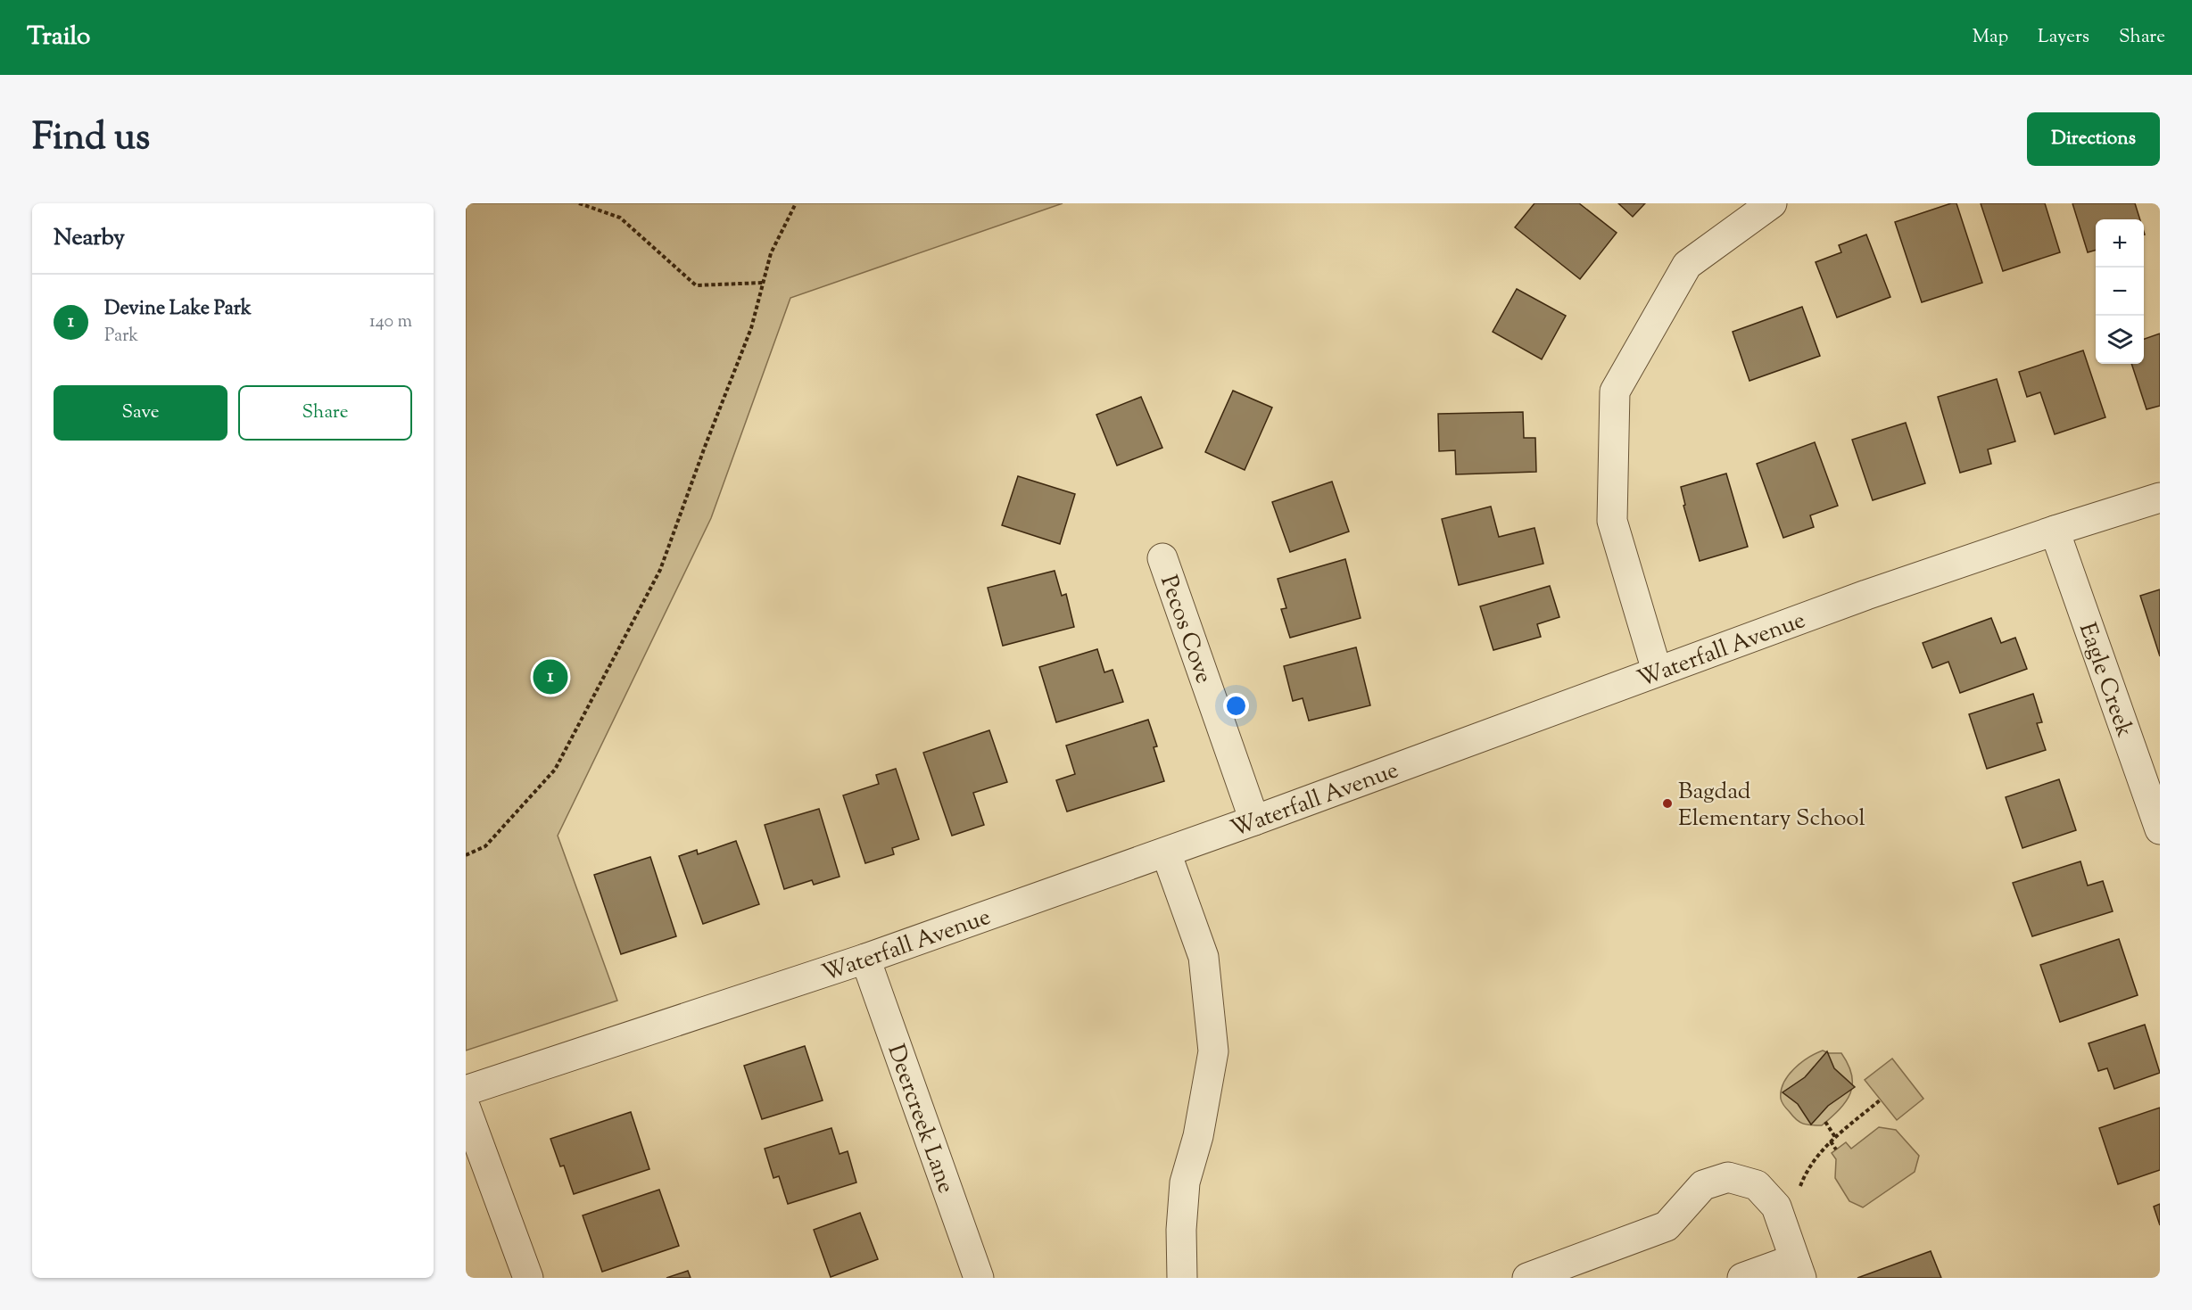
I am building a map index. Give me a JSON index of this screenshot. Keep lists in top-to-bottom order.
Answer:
{
  "streets": {
    "street": [
      "Pecos Cove",
      "Waterfall Avenue",
      "Eagle Creek",
      "Deercreek Lane"
    ]
  },
  "crossings": [
    ["Pecos Cove", "Waterfall Avenue"],
    ["Waterfall Avenue", "Eagle Creek"],
    ["Waterfall Avenue", "Deercreek Lane"]
  ],
  "places": ["Bagdad Elementary School"],
  "page": {
    "header": "Trailo",
    "nav": ["Map", "Layers", "Share"],
    "title": "Find us",
    "buttons": [
      "Directions",
      ["Save", "Share"]
    ],
    "heading": "Nearby",
    "map_buttons": ["+", "−"],
    "list": [
      {
        "mark": "1",
        "name": "Devine Lake Park",
        "note": "Park",
        "value": "140 m"
      }
    ],
    "pins": "1"
  }
}
